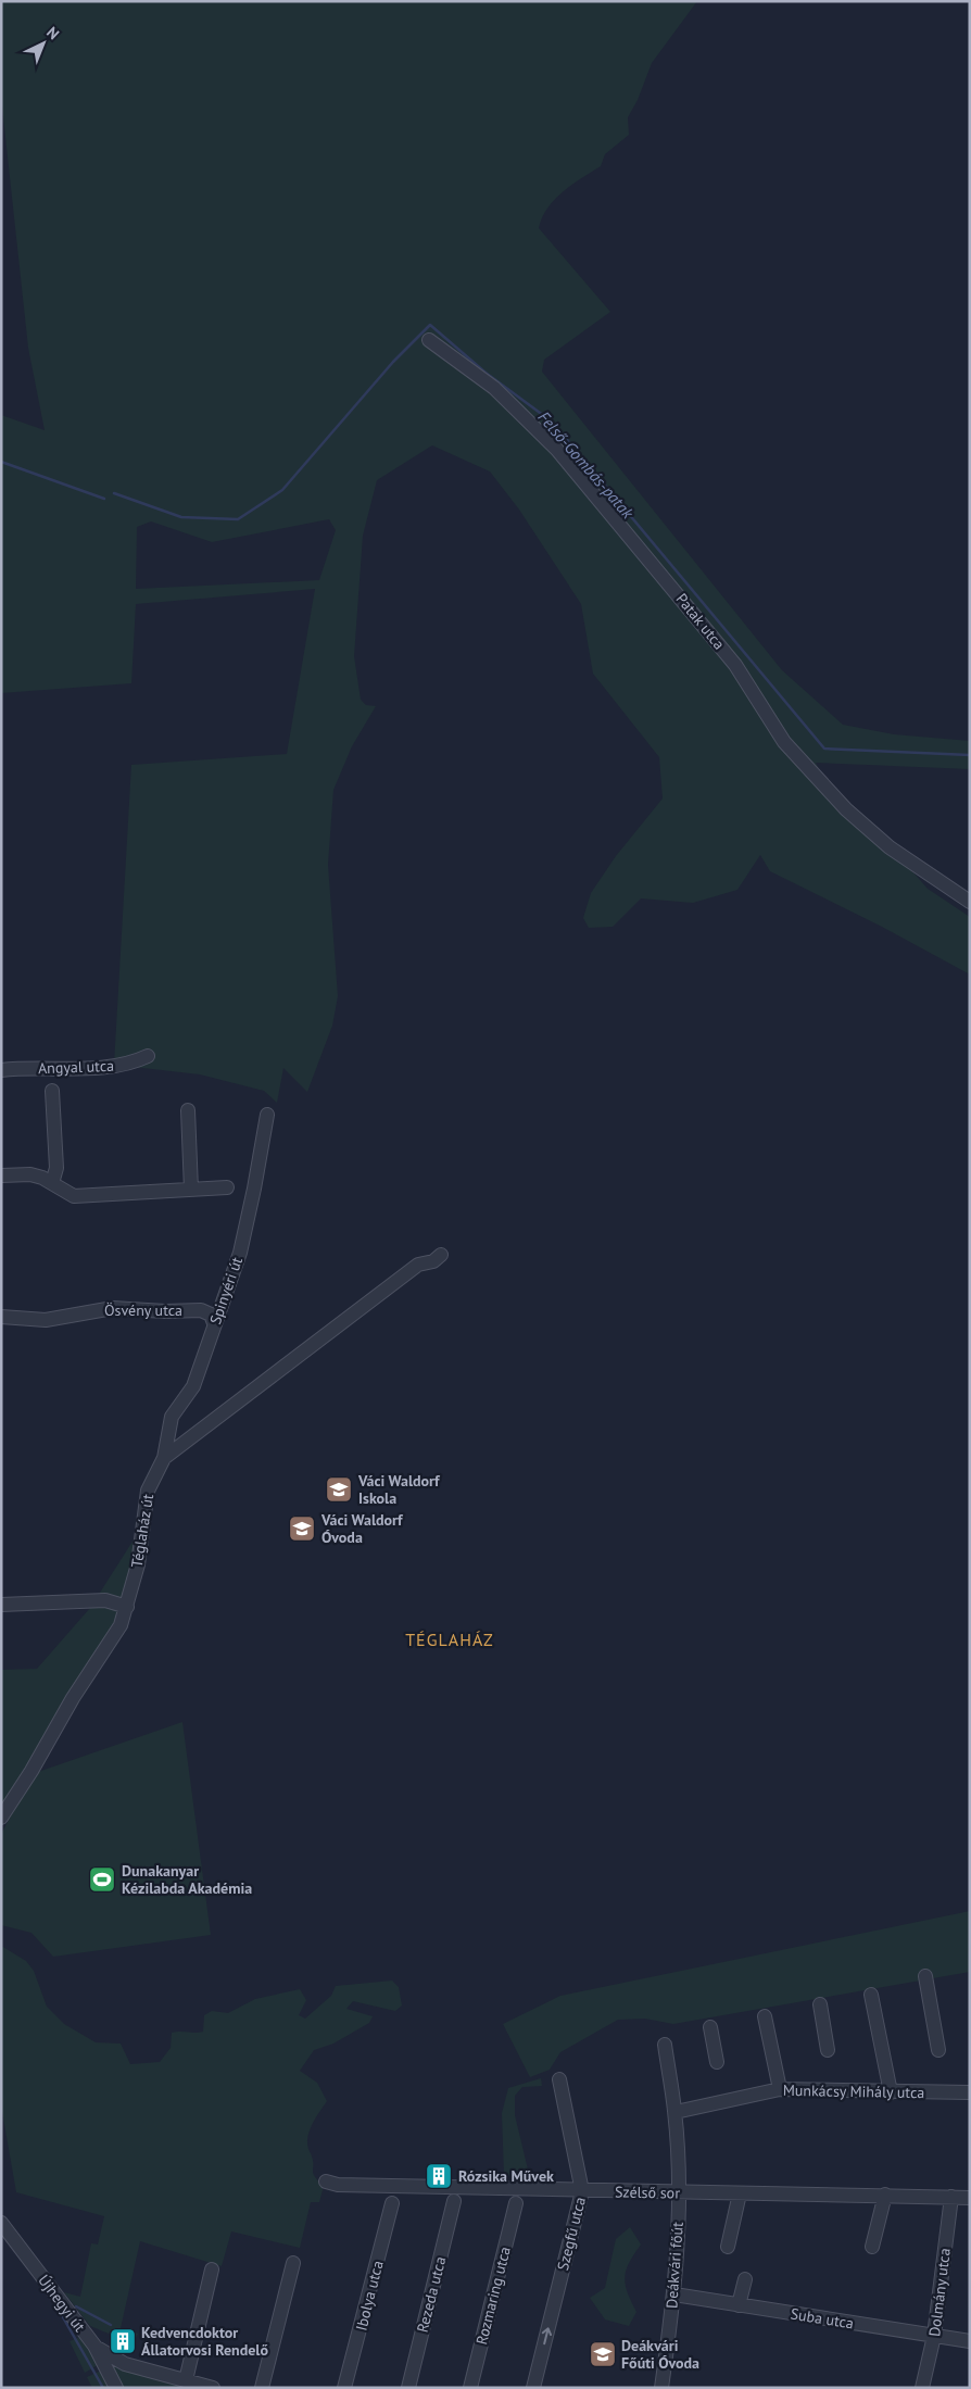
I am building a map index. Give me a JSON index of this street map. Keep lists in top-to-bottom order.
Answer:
{
  "streets": {
    "street": [
      "Patak utca",
      "Angyal utca",
      "Spinyéri út",
      "Ösvény utca",
      "Téglaház út",
      "Munkácsy Mihály utca",
      "Szélső sor",
      "Szegfű utca",
      "Deákvári főút",
      "Dolmány utca",
      "Rezeda utca",
      "Ibolya utca",
      "Rozmaring utca",
      "Újhegyi út",
      "Suba utca"
    ]
  },
  "crossings": [
    ["Spinyéri út", "Ösvény utca"],
    ["Spinyéri út", "Téglaház út"],
    ["Munkácsy Mihály utca", "Deákvári főút"],
    ["Szélső sor", "Szegfű utca"],
    ["Szélső sor", "Deákvári főút"],
    ["Szélső sor", "Dolmány utca"],
    ["Deákvári főút", "Suba utca"],
    ["Dolmány utca", "Suba utca"]
  ],
  "one_way": ["Szegfű utca"],
  "districts": ["TÉGLAHÁZ"],
  "water": ["Felső-Gombás-patak"],
  "places": {
    "school or university": ["Váci Waldorf Iskola", "Váci Waldorf Óvoda", "Deákvári Főúti Óvoda"],
    "sports": ["Dunakanyar Kézilabda Akadémia"],
    "building": ["Rózsika Művek", "Kedvencdoktor Állatorvosi Rendelő"]
  },
  "north": "top right"
}
